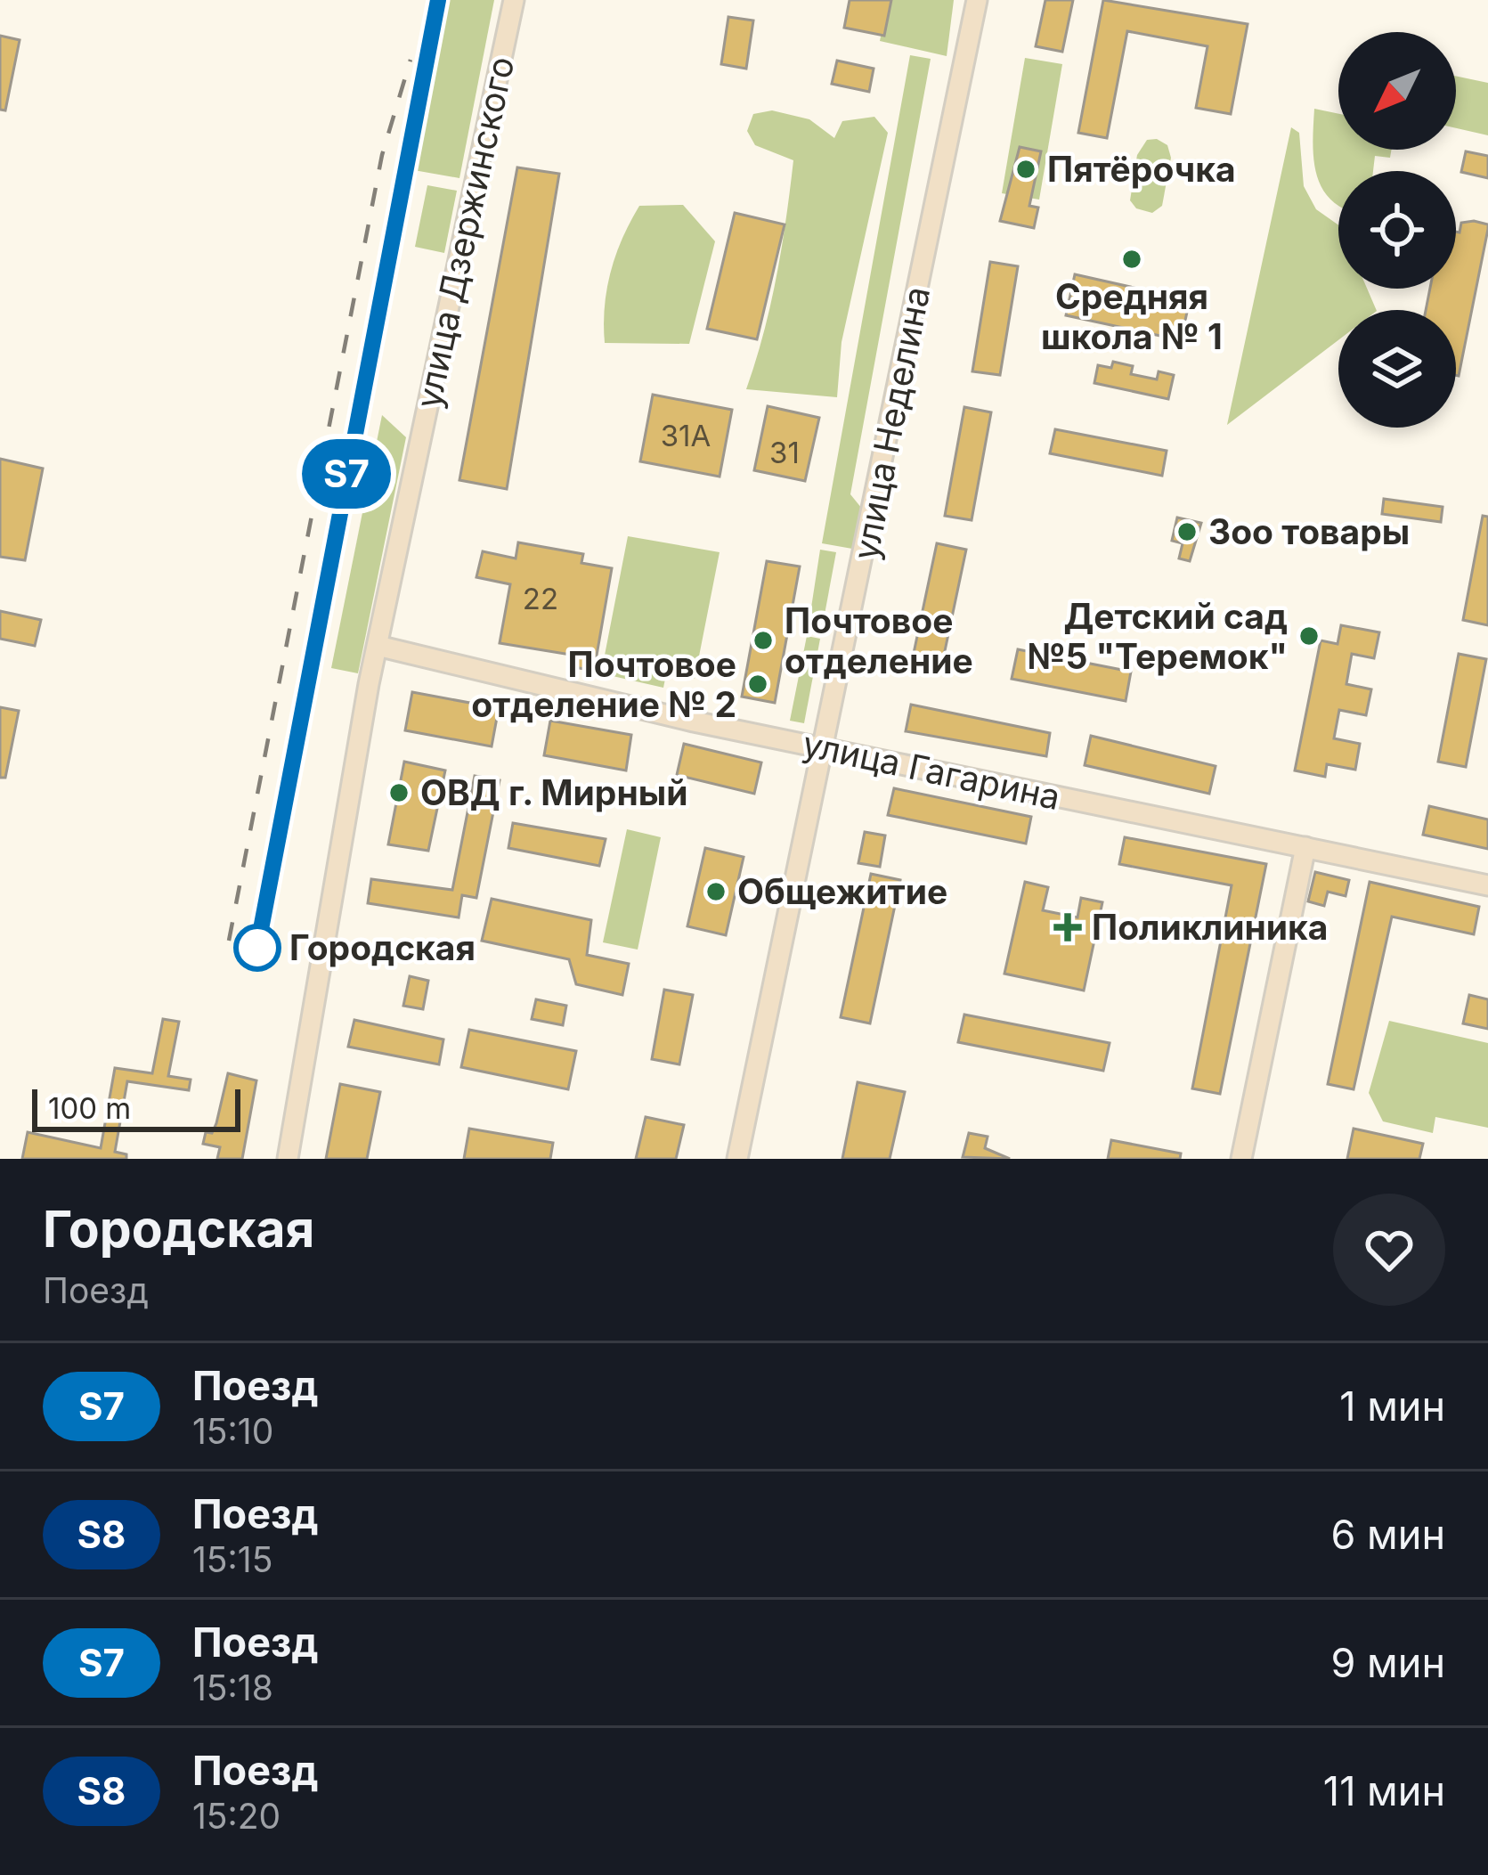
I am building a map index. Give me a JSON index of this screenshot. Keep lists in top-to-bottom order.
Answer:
{
  "streets": {
    "street": ["улица Дзержинского", "улица Неделина", "улица Гагарина"]
  },
  "crossings": [
    ["улица Дзержинского", "улица Гагарина"],
    ["улица Неделина", "улица Гагарина"]
  ],
  "places": {
    "other": [
      "Пятёрочка",
      "Средняя школа № 1",
      "Зоо товары",
      "Детский сад №5 \"Теремок\"",
      "Почтовое отделение",
      "Почтовое отделение № 2",
      "ОВД г. Мирный",
      "Общежитие",
      "Городская"
    ],
    "health": ["Поликлиника"]
  },
  "house_numbers": ["31А", "31", "22"],
  "scale_bar": "100 m",
  "north": "bottom left",
  "page": {
    "on_map": "S7",
    "scale": "100 m",
    "heading": ["Городская", "Поезд"],
    "list": [
      {
        "mark": "S7",
        "name": "Поезд",
        "note": "15:10",
        "value": "1 мин"
      },
      {
        "mark": "S8",
        "name": "Поезд",
        "note": "15:15",
        "value": "6 мин"
      },
      {
        "mark": "S7",
        "name": "Поезд",
        "note": "15:18",
        "value": "9 мин"
      },
      {
        "mark": "S8",
        "name": "Поезд",
        "note": "15:20",
        "value": "11 мин"
      }
    ]
  }
}
